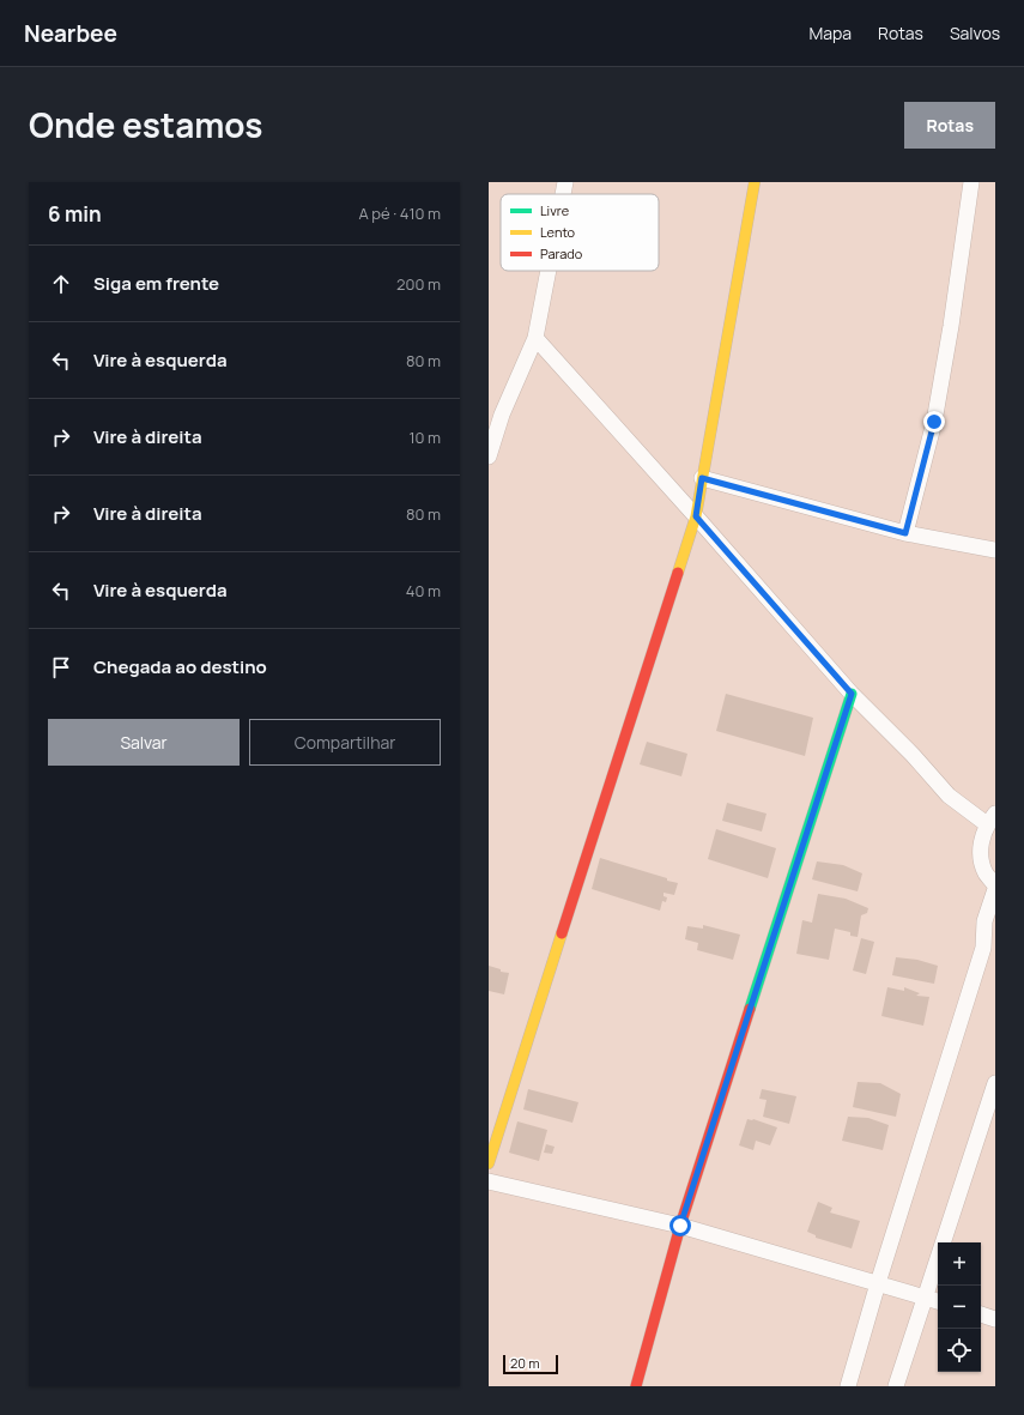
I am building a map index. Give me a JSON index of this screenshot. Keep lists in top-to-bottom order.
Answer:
{
  "legend": ["Livre", "Lento", "Parado"],
  "scale_bar": "20 m",
  "page": {
    "header": "Nearbee",
    "nav": ["Mapa", "Rotas", "Salvos"],
    "title": "Onde estamos",
    "buttons": [
      "Rotas",
      ["Salvar", "Compartilhar"]
    ],
    "heading": ["6 min", "A pé · 410 m"],
    "list": [
      ["Siga em frente", "200 m"],
      ["Vire à esquerda", "80 m"],
      ["Vire à direita", "10 m"],
      ["Vire à direita", "80 m"],
      ["Vire à esquerda", "40 m"],
      "Chegada ao destino"
    ],
    "map_buttons": ["+", "−"],
    "scale": "20 m"
  }
}
